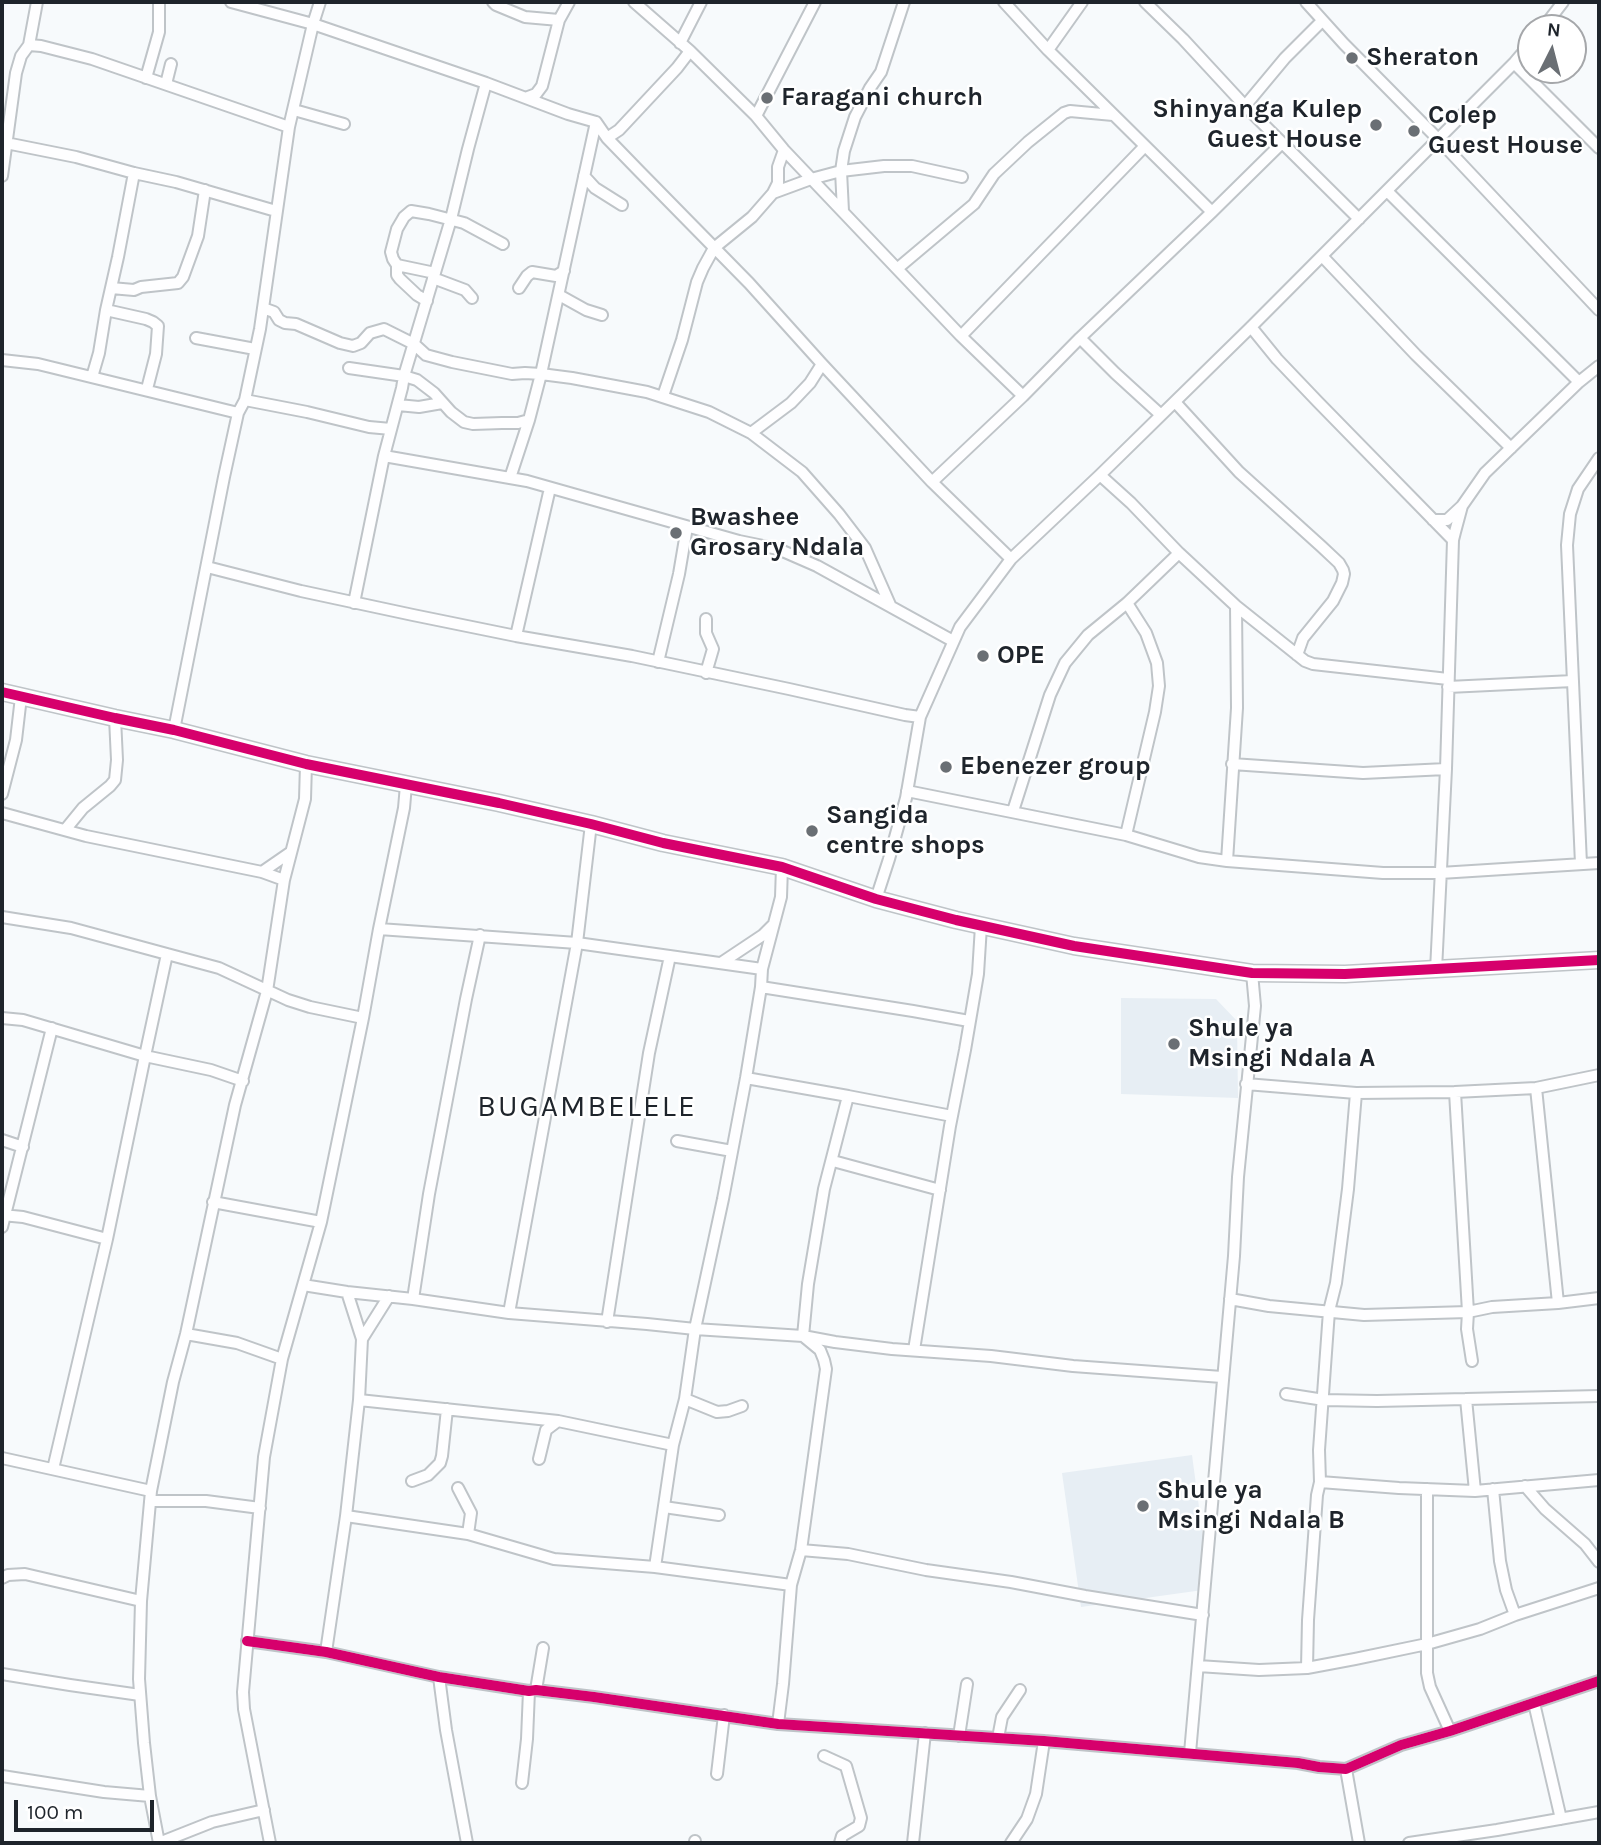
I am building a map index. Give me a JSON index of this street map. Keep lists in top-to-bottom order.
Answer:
{
  "districts": ["BUGAMBELELE"],
  "places": [
    "Sheraton",
    "Faragani church",
    "Shinyanga Kulep Guest House",
    "Colep Guest House",
    "Bwashee Grosary Ndala",
    "OPE",
    "Ebenezer group",
    "Sangida centre shops",
    "Shule ya Msingi Ndala A",
    "Shule ya Msingi Ndala B"
  ],
  "scale_bar": "100 m",
  "north": "top"
}
